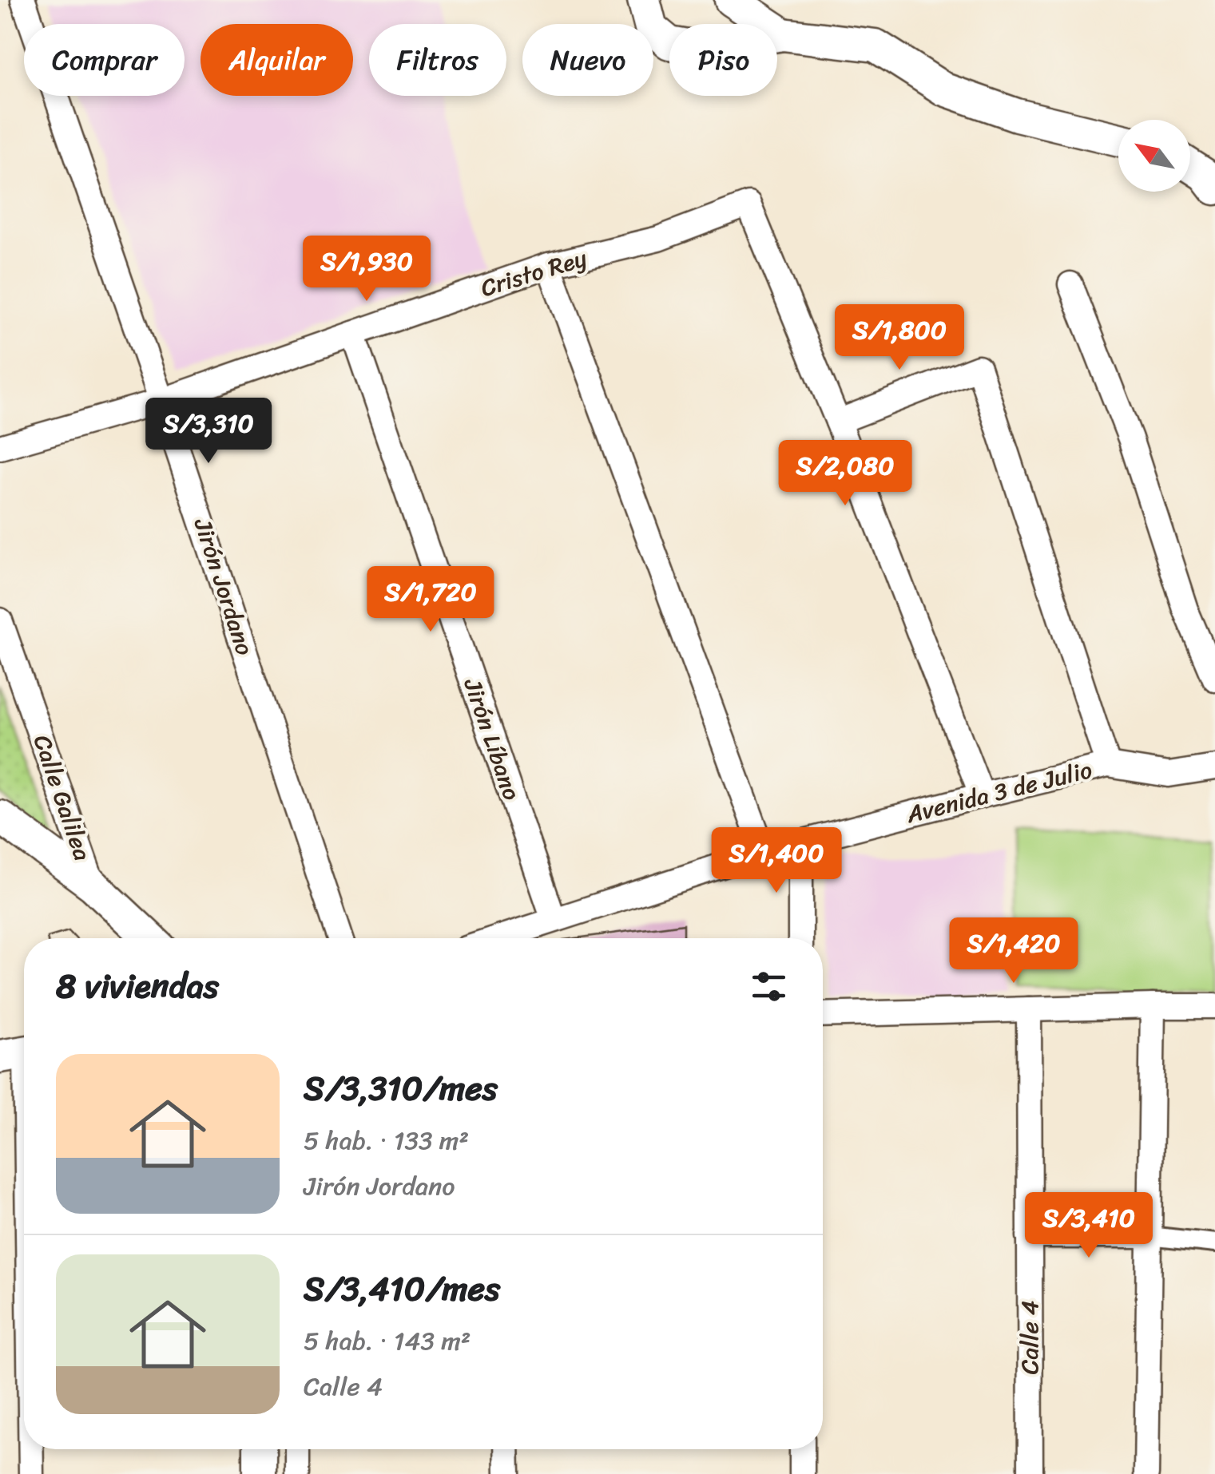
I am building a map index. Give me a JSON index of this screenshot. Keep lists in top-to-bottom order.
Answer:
{
  "streets": {
    "street": [
      "Cristo Rey",
      "Jirón Jordano",
      "Jirón Líbano",
      "Avenida 3 de Julio",
      "Calle Galilea",
      "Calle 4"
    ]
  },
  "crossings": [
    ["Cristo Rey", "Jirón Jordano"],
    ["Cristo Rey", "Jirón Líbano"],
    ["Jirón Líbano", "Avenida 3 de Julio"]
  ],
  "north": "top left",
  "page": {
    "chip": [
      "Comprar",
      "Alquilar",
      "Filtros",
      "Nuevo",
      "Piso"
    ],
    "price": [
      "S/1,930",
      "S/1,800",
      "S/3,310",
      "S/2,080",
      "S/1,720",
      "S/1,400",
      "S/1,420",
      "S/3,410"
    ],
    "heading": "8 viviendas",
    "list": [
      {
        "name": "S/3,310/mes",
        "note": "5 hab. · 133 m² · Jirón Jordano"
      },
      {
        "name": "S/3,410/mes",
        "note": "5 hab. · 143 m² · Calle 4"
      }
    ]
  }
}
